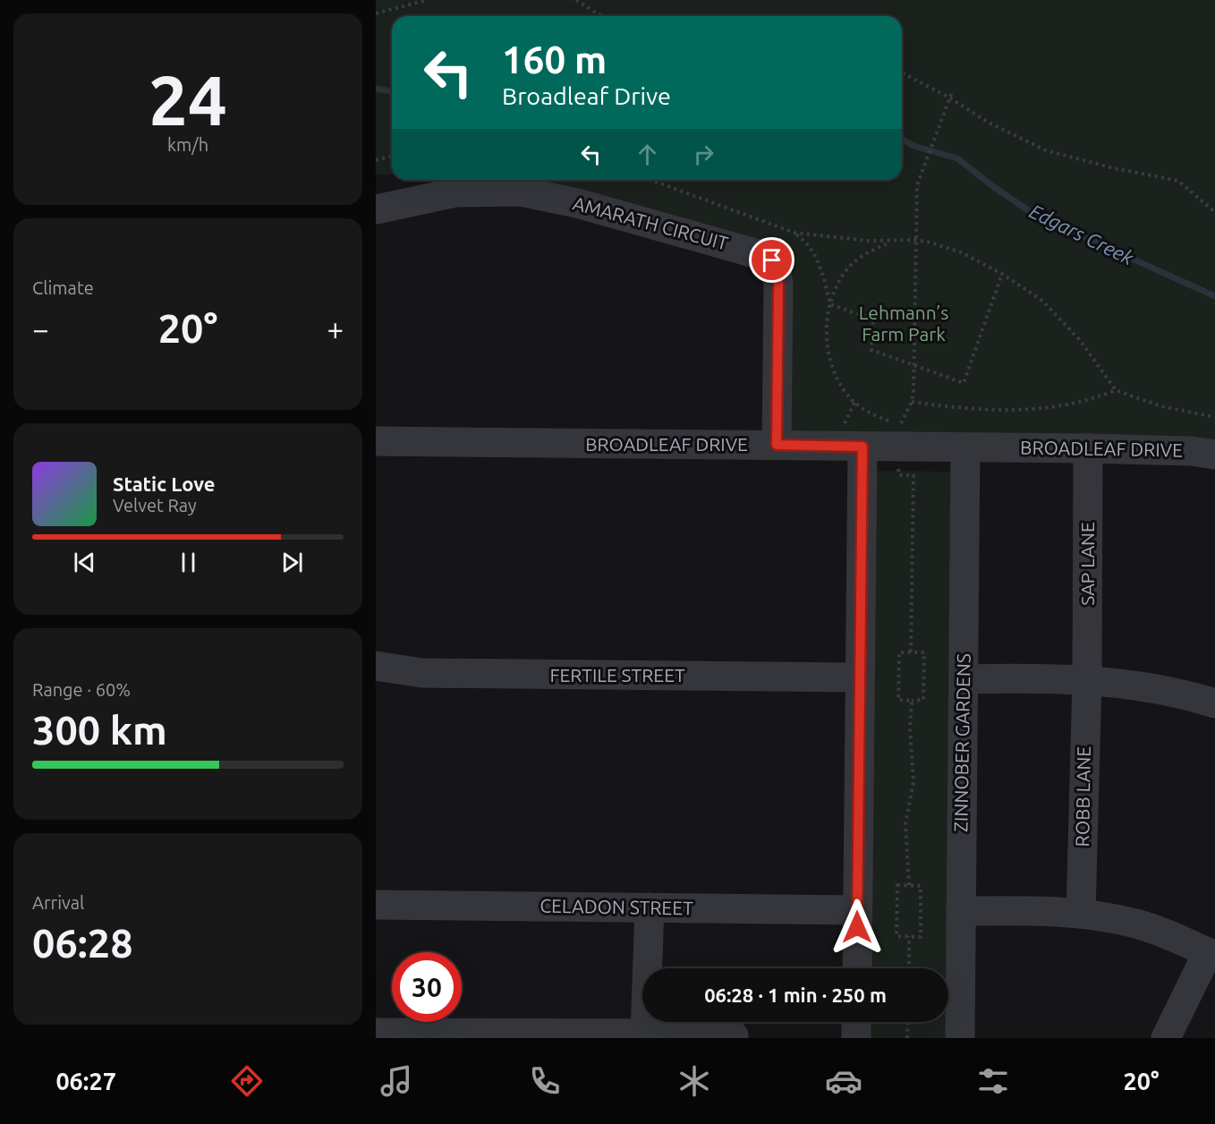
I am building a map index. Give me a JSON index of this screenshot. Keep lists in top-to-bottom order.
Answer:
{
  "streets": {
    "street": [
      "AMARATH CIRCUIT",
      "BROADLEAF DRIVE",
      "SAP LANE",
      "FERTILE STREET",
      "ZINNOBER GARDENS",
      "ROBB LANE",
      "CELADON STREET"
    ]
  },
  "crossings": [
    ["AMARATH CIRCUIT", "BROADLEAF DRIVE"],
    ["BROADLEAF DRIVE", "SAP LANE"],
    ["BROADLEAF DRIVE", "ZINNOBER GARDENS"],
    ["SAP LANE", "ROBB LANE"]
  ],
  "water": ["Edgars Creek"],
  "parks": ["Lehmann’s Farm Park"],
  "page": {
    "tile": [
      ["24", "km/h"],
      "Climate",
      ["Range · 60%", "300 km"],
      ["Arrival", "06:28"]
    ],
    "turn": ["160 m", "Broadleaf Drive"],
    "heat": ["−", "20°", "+"],
    "song": ["Static Love", "Velvet Ray"],
    "limit": "30",
    "trip": "06:28 · 1 min · 250 m",
    "tabs": ["06:27", "20°"]
  }
}
